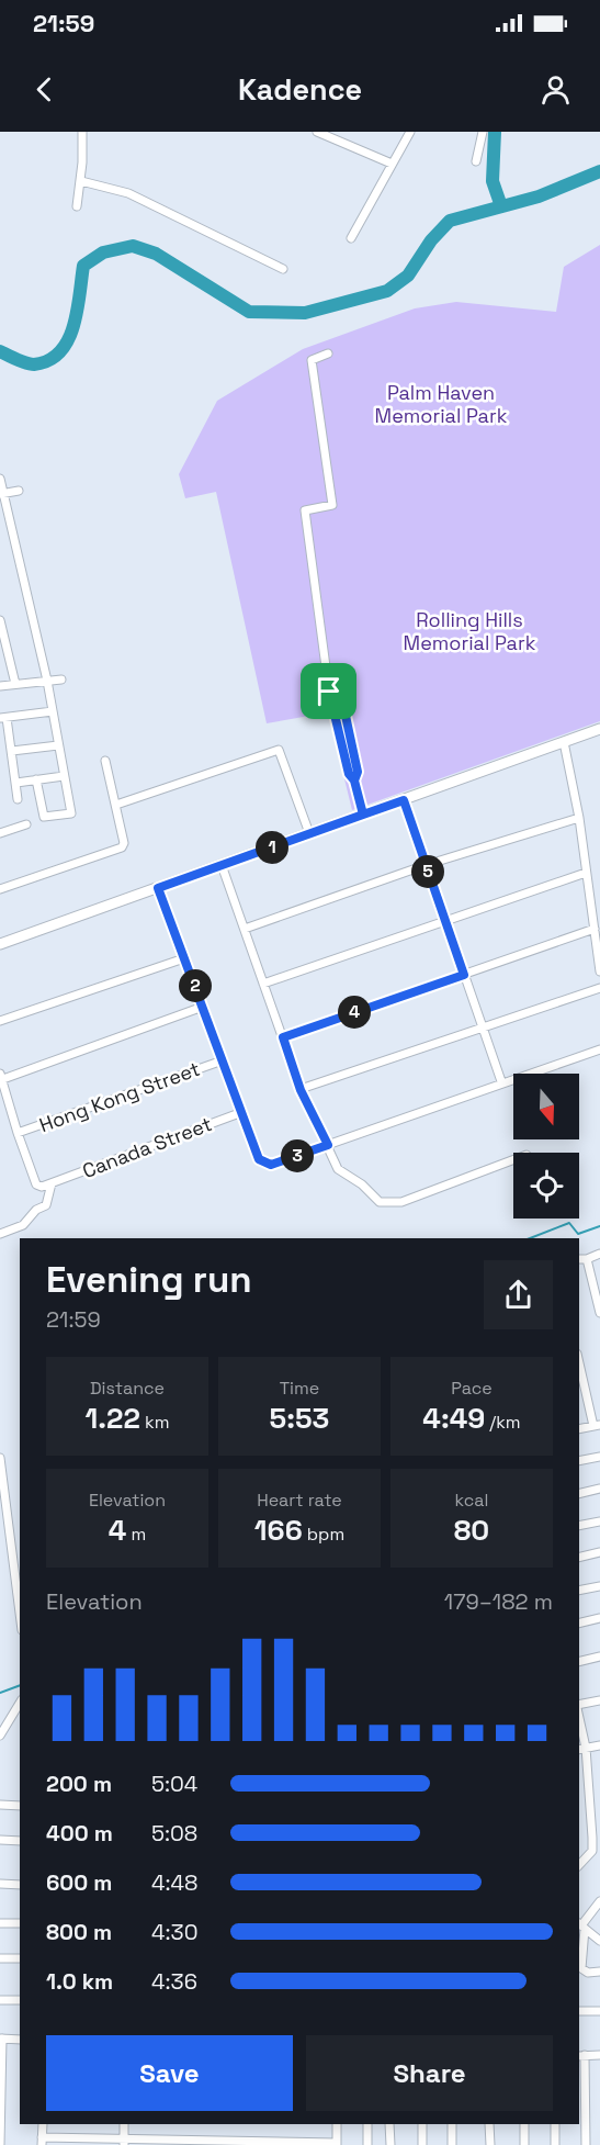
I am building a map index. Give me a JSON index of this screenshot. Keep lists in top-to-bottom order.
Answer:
{
  "streets": {
    "street": ["Hong Kong Street", "Canada Street"]
  },
  "parks": ["Palm Haven Memorial Park", "Rolling Hills Memorial Park"],
  "north": "bottom",
  "page": {
    "status": "21:59",
    "header": "Kadence",
    "pins": [
      "1",
      "5",
      "2",
      "4",
      "3"
    ],
    "heading": ["Evening run", "21:59"],
    "stats": [
      ["Distance", "1.22 km"],
      ["Time", "5:53"],
      ["Pace", "4:49 /km"],
      ["Elevation", "4 m"],
      ["Heart rate", "166 bpm"],
      ["kcal", "80"]
    ],
    "chart": ["Elevation", "179–182 m"],
    "list": [
      {
        "name": "200 m",
        "note": "5:04"
      },
      {
        "name": "400 m",
        "note": "5:08"
      },
      {
        "name": "600 m",
        "note": "4:48"
      },
      {
        "name": "800 m",
        "note": "4:30"
      },
      {
        "name": "1.0 km",
        "note": "4:36"
      }
    ],
    "buttons": ["Save", "Share"]
  }
}
